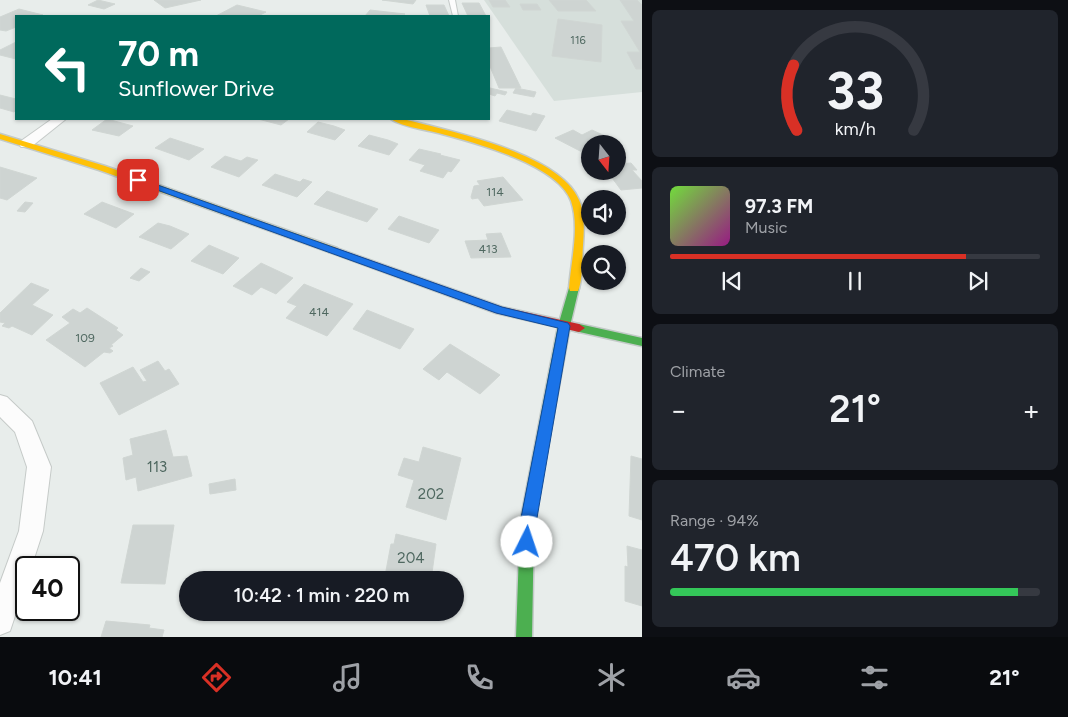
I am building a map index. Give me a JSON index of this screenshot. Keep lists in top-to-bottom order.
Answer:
{
  "house_numbers": [
    "116",
    "114",
    "413",
    "414",
    "109",
    "113",
    "202",
    "204"
  ],
  "north": "bottom",
  "page": {
    "turn": ["70 m", "Sunflower Drive"],
    "song": ["97.3 FM", "Music"],
    "tile": [
      "Climate",
      ["Range · 94%", "470 km"]
    ],
    "heat": ["−", "21°", "+"],
    "limit": "40",
    "trip": "10:42 · 1 min · 220 m",
    "tabs": ["10:41", "21°"],
    "gauge": ["33", "km/h"]
  }
}
